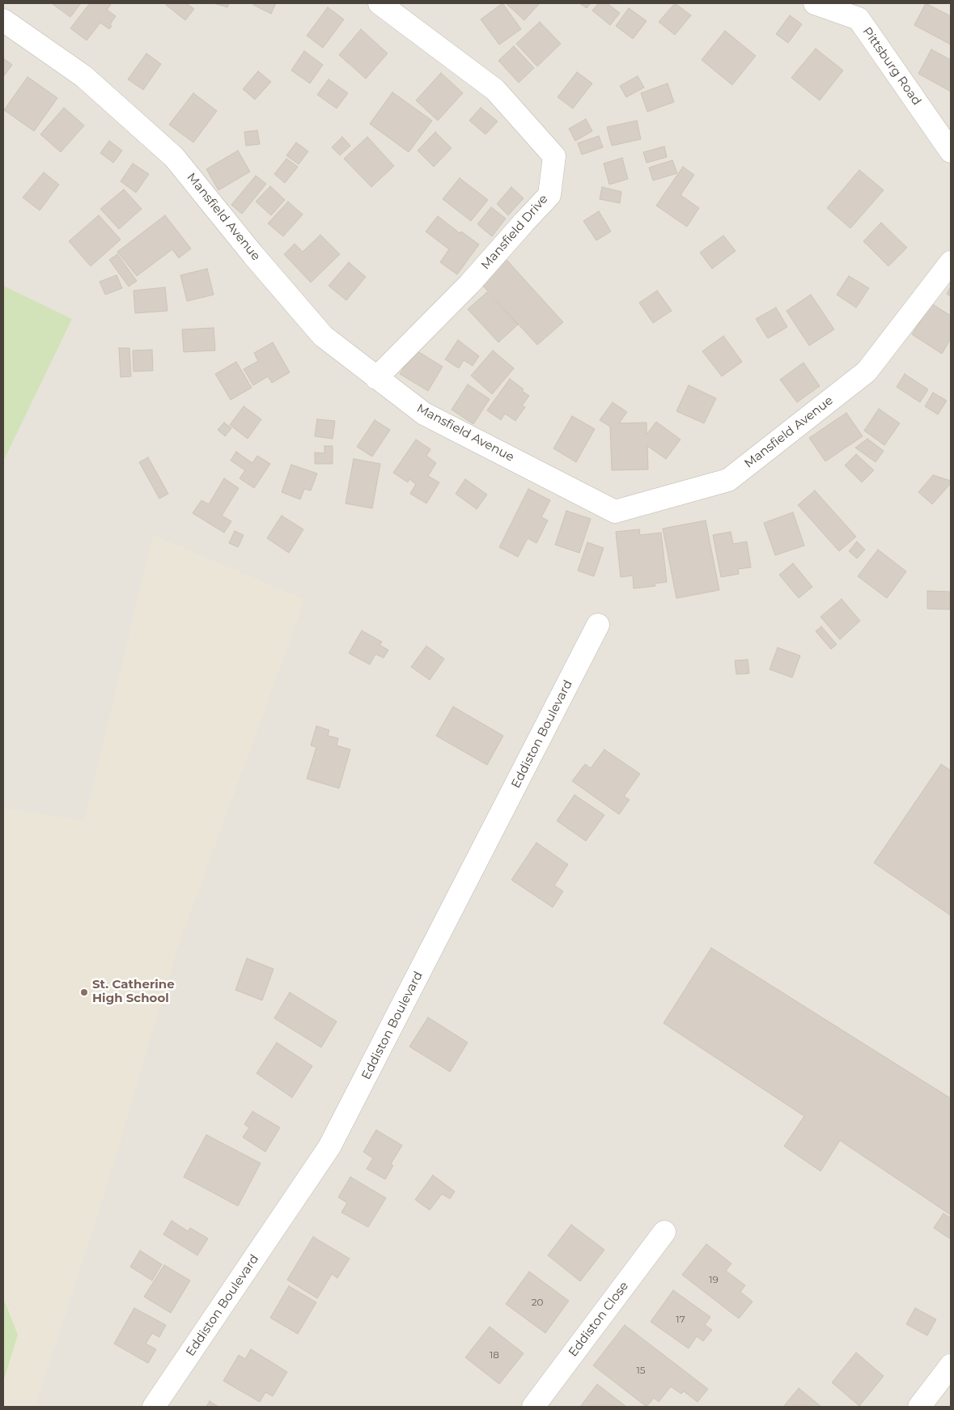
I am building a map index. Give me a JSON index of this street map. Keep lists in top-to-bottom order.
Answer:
{
  "streets": {
    "street": [
      "Pittsburg Road",
      "Mansfield Avenue",
      "Mansfield Drive",
      "Eddiston Boulevard",
      "Eddiston Close"
    ]
  },
  "crossings": [
    ["Mansfield Avenue", "Mansfield Drive"]
  ],
  "places": ["St. Catherine High School"],
  "house_numbers": [
    "19",
    "20",
    "17",
    "18",
    "15"
  ]
}
